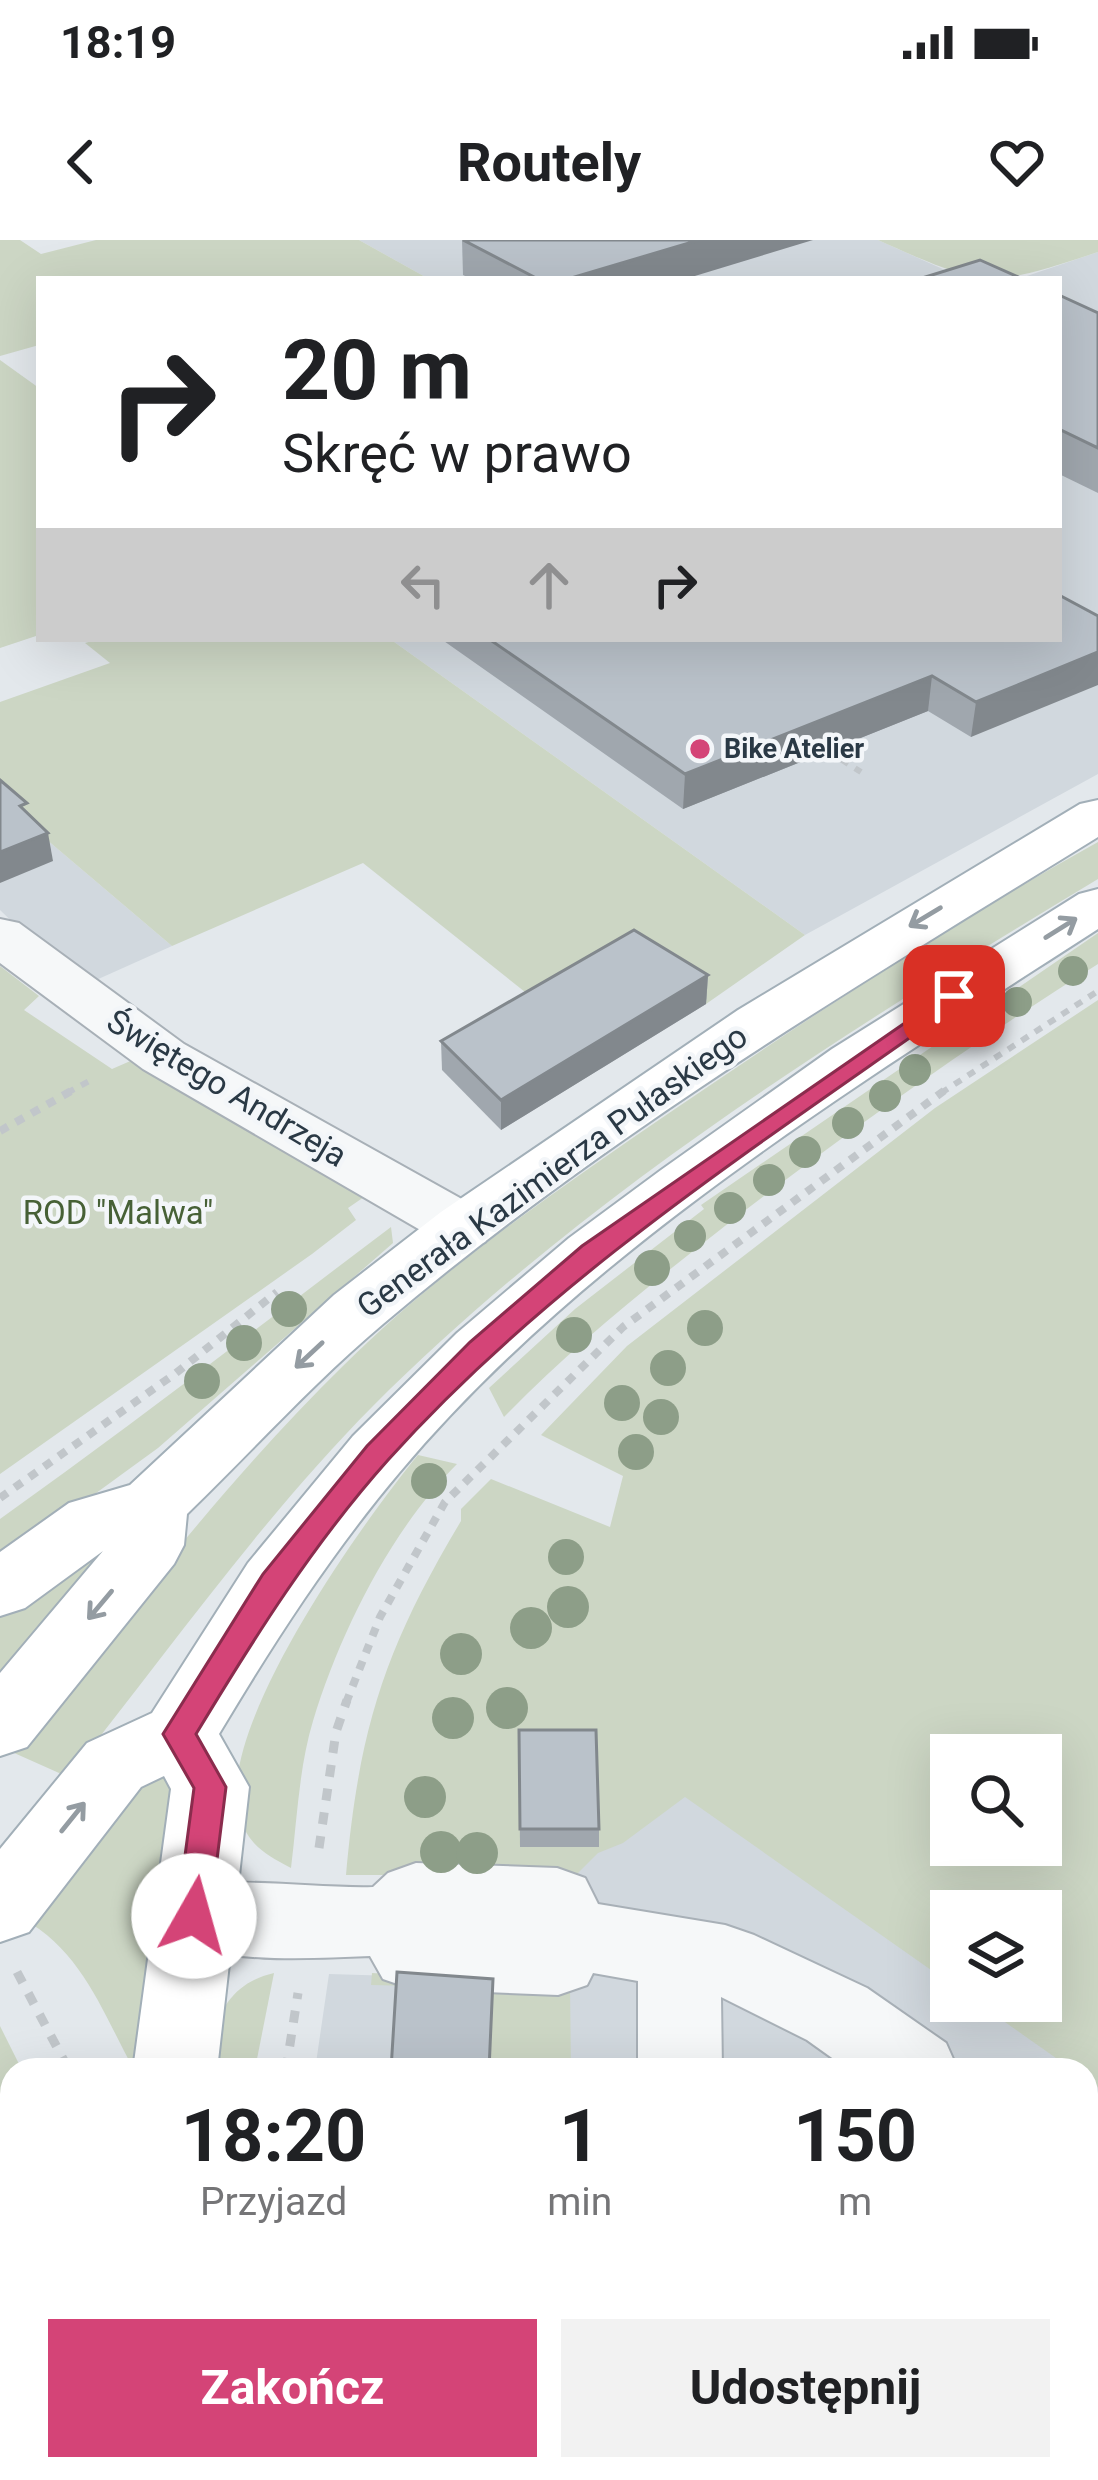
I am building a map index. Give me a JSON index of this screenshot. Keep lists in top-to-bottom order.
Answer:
{
  "streets": {
    "main road": ["Generała Kazimierza Pułaskiego"],
    "street": ["Świętego Andrzeja"]
  },
  "crossings": [
    ["Świętego Andrzeja", "Generała Kazimierza Pułaskiego"]
  ],
  "parks": ["ROD \"Malwa\""],
  "places": ["Bike Atelier"],
  "page": {
    "status": "18:19",
    "header": "Routely",
    "turn": ["20 m", "Skręć w prawo"],
    "eta": [
      "18:20",
      "Przyjazd",
      "1",
      "min",
      "150",
      "m"
    ],
    "buttons": ["Zakończ", "Udostępnij"]
  }
}
